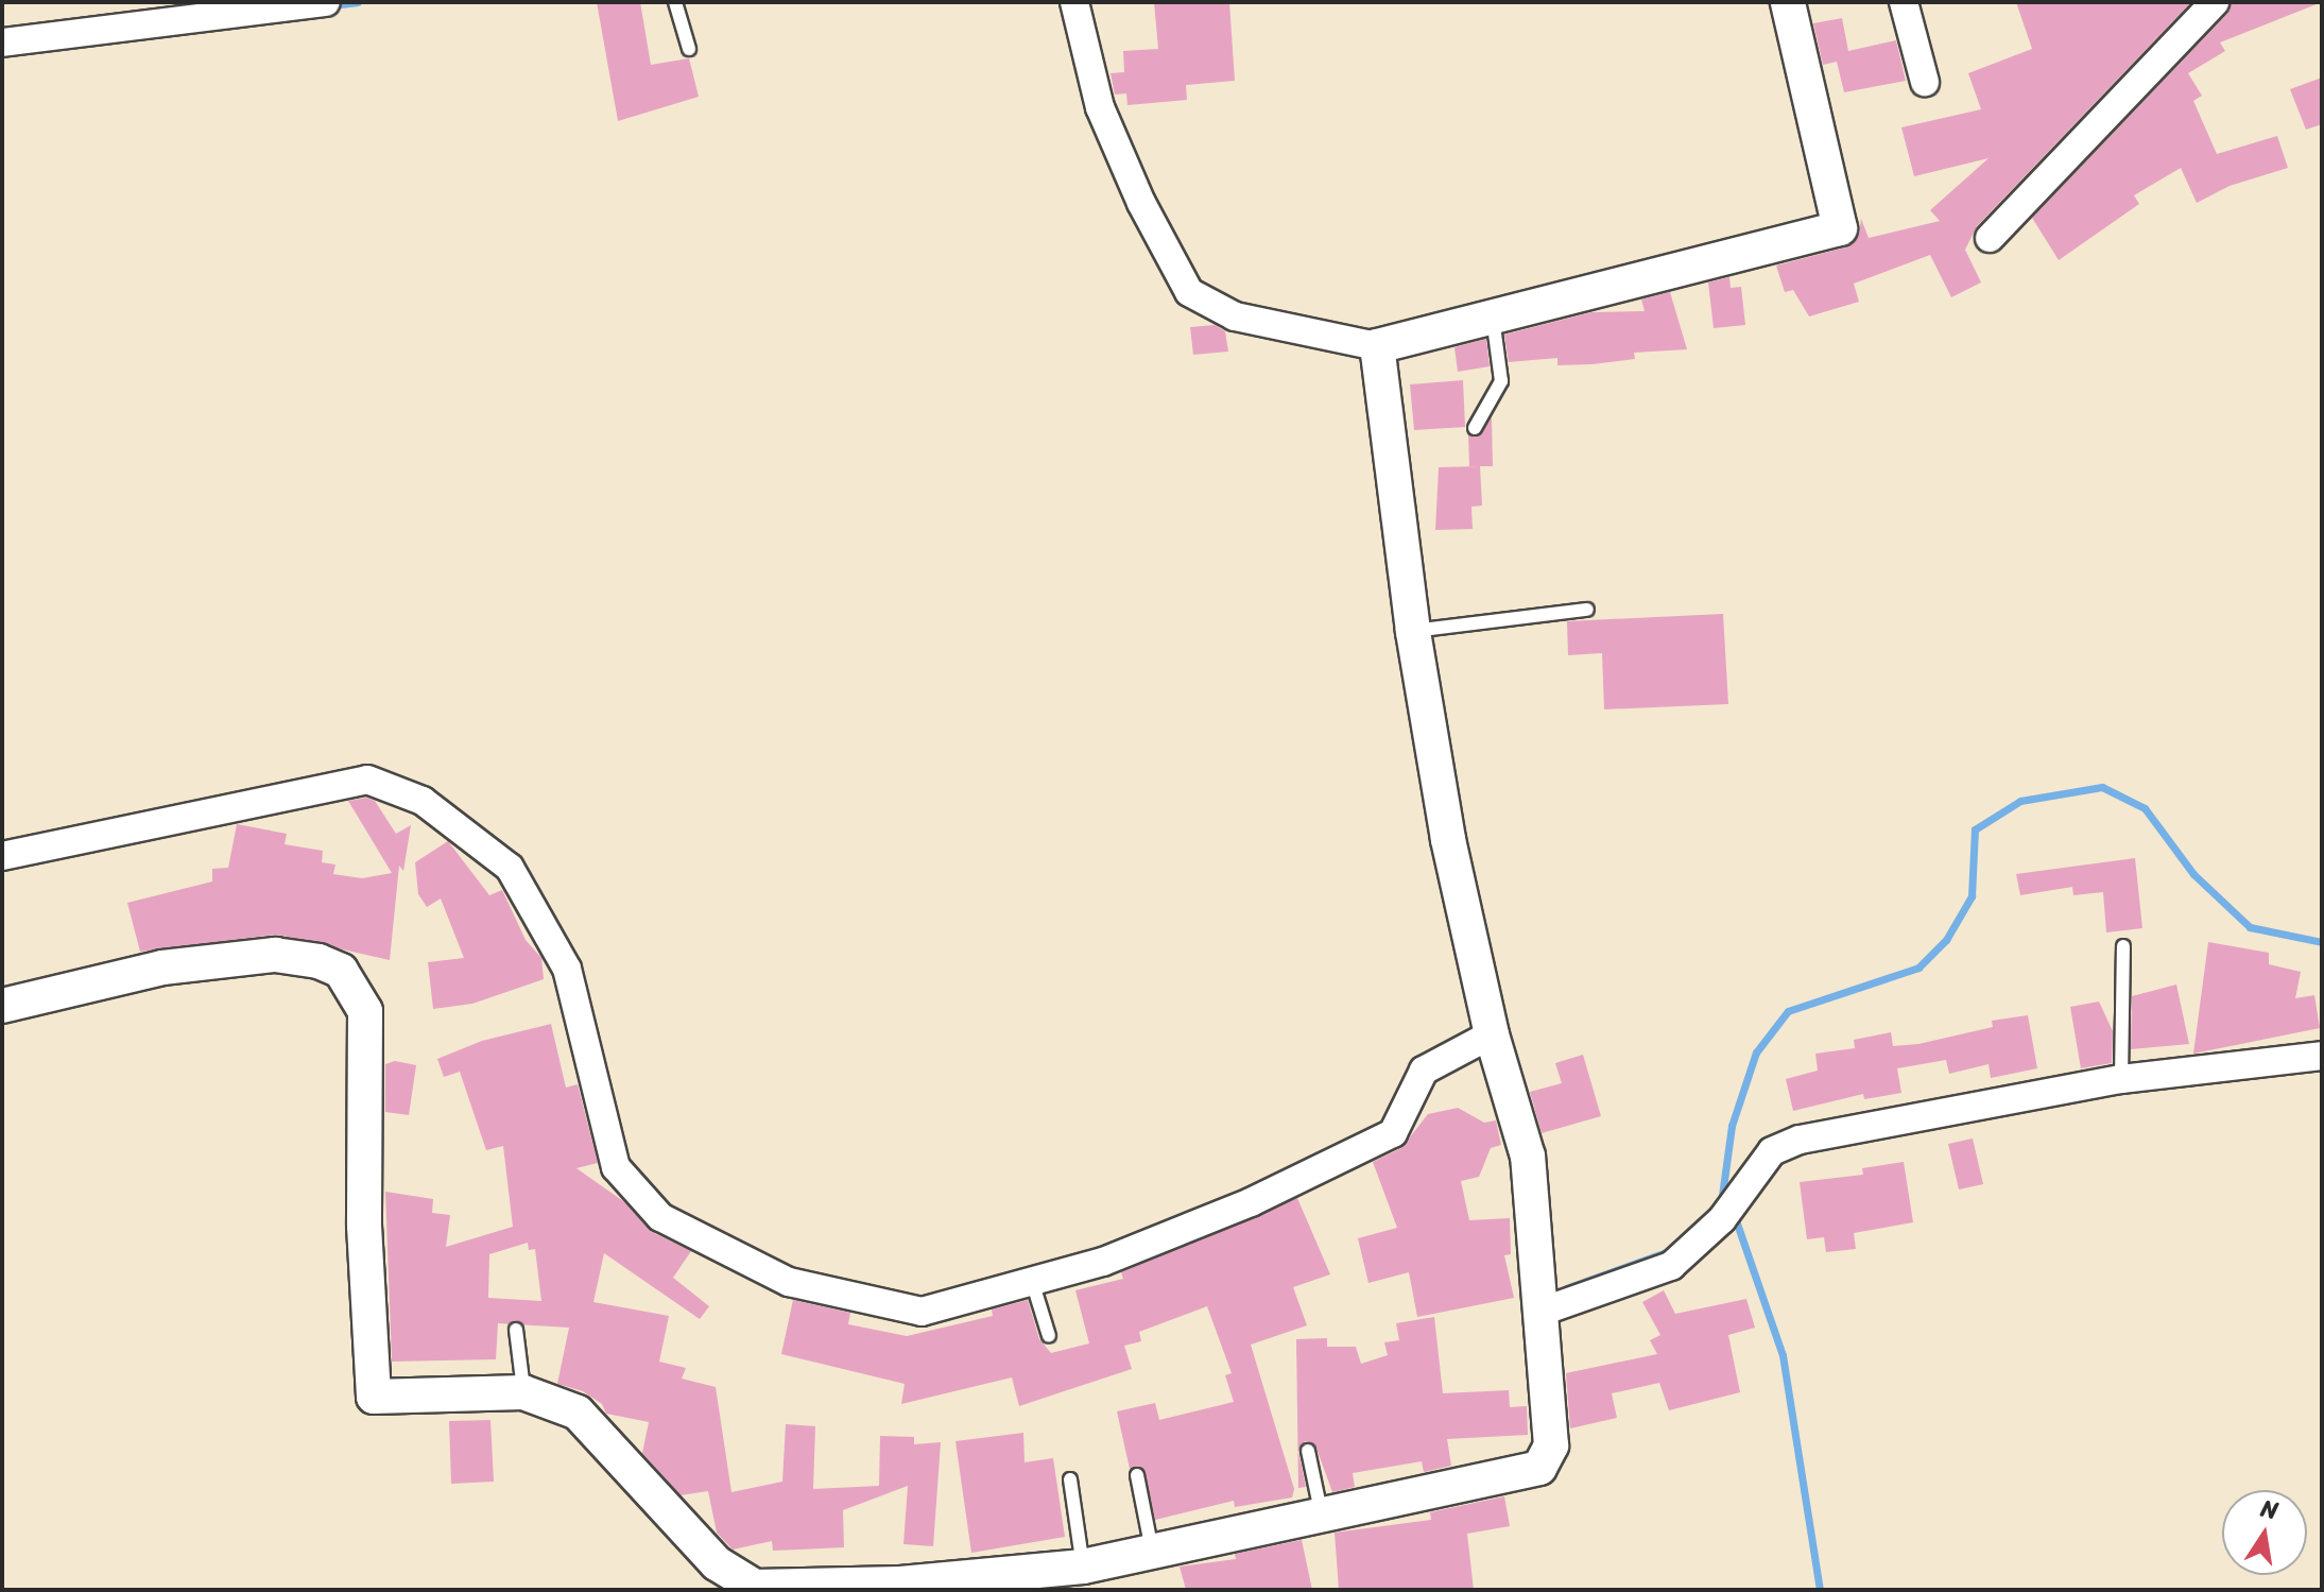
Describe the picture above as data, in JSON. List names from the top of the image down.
{
  "north": "top"
}
